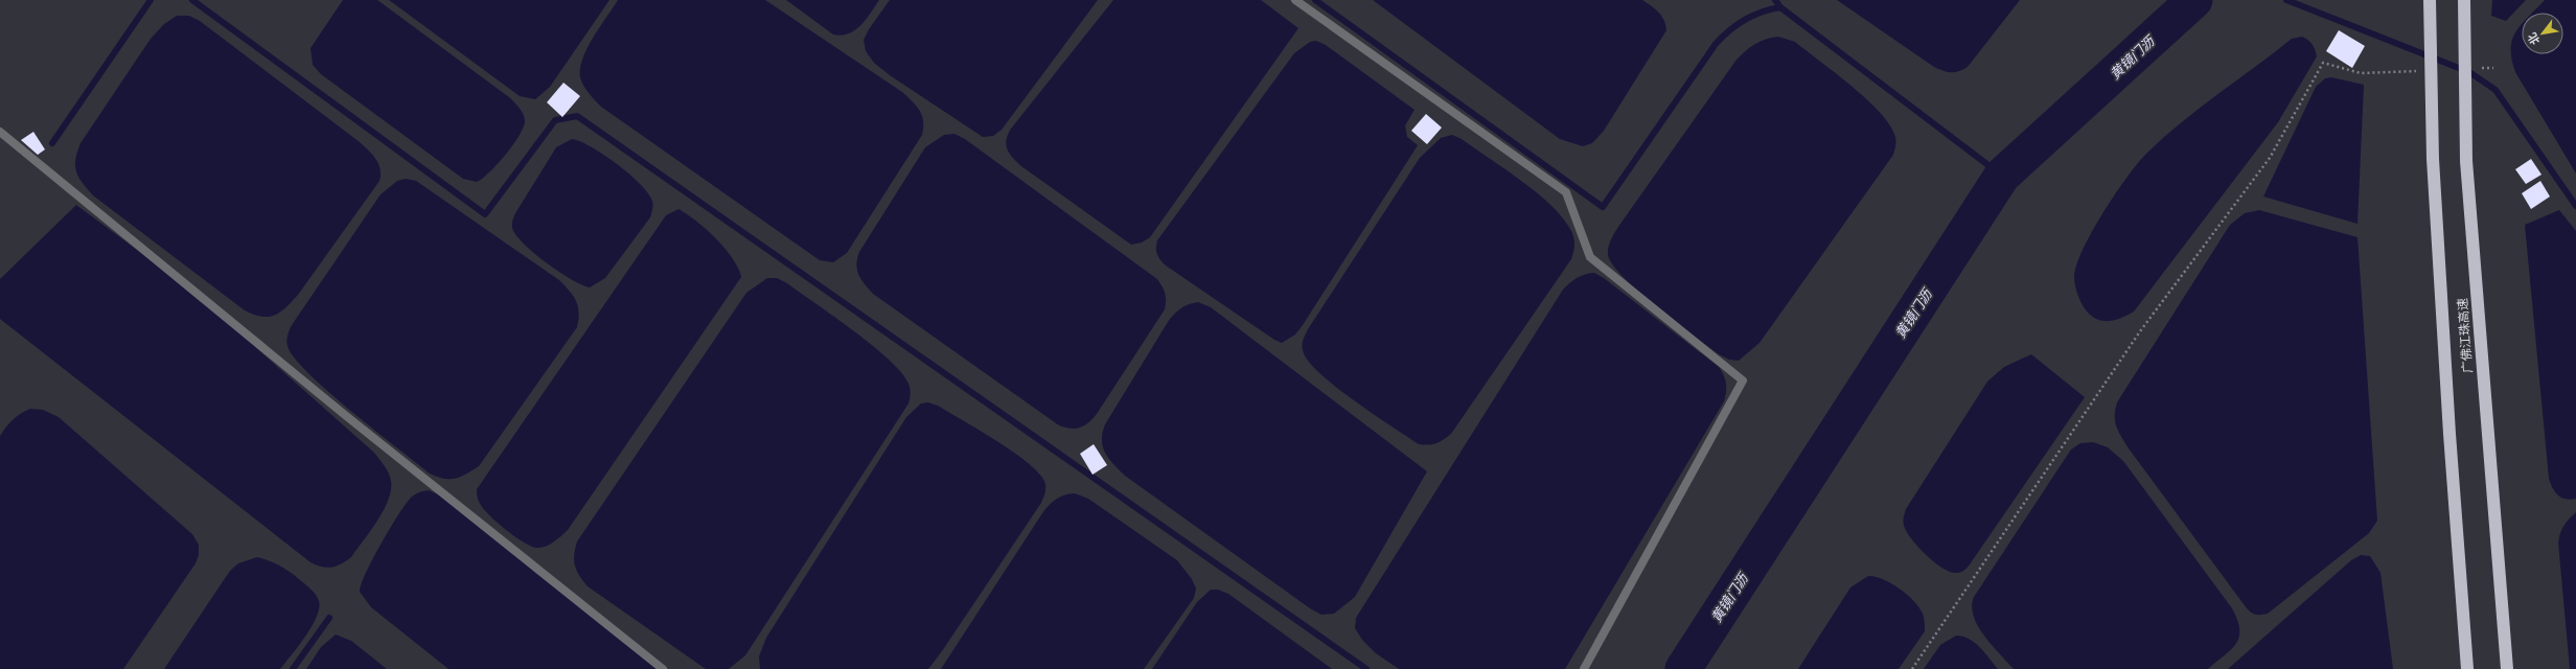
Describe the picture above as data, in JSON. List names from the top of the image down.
{
  "streets": {
    "highway": ["广佛江珠高速"]
  },
  "water": ["黄镜门沥"],
  "north": "bottom left"
}
